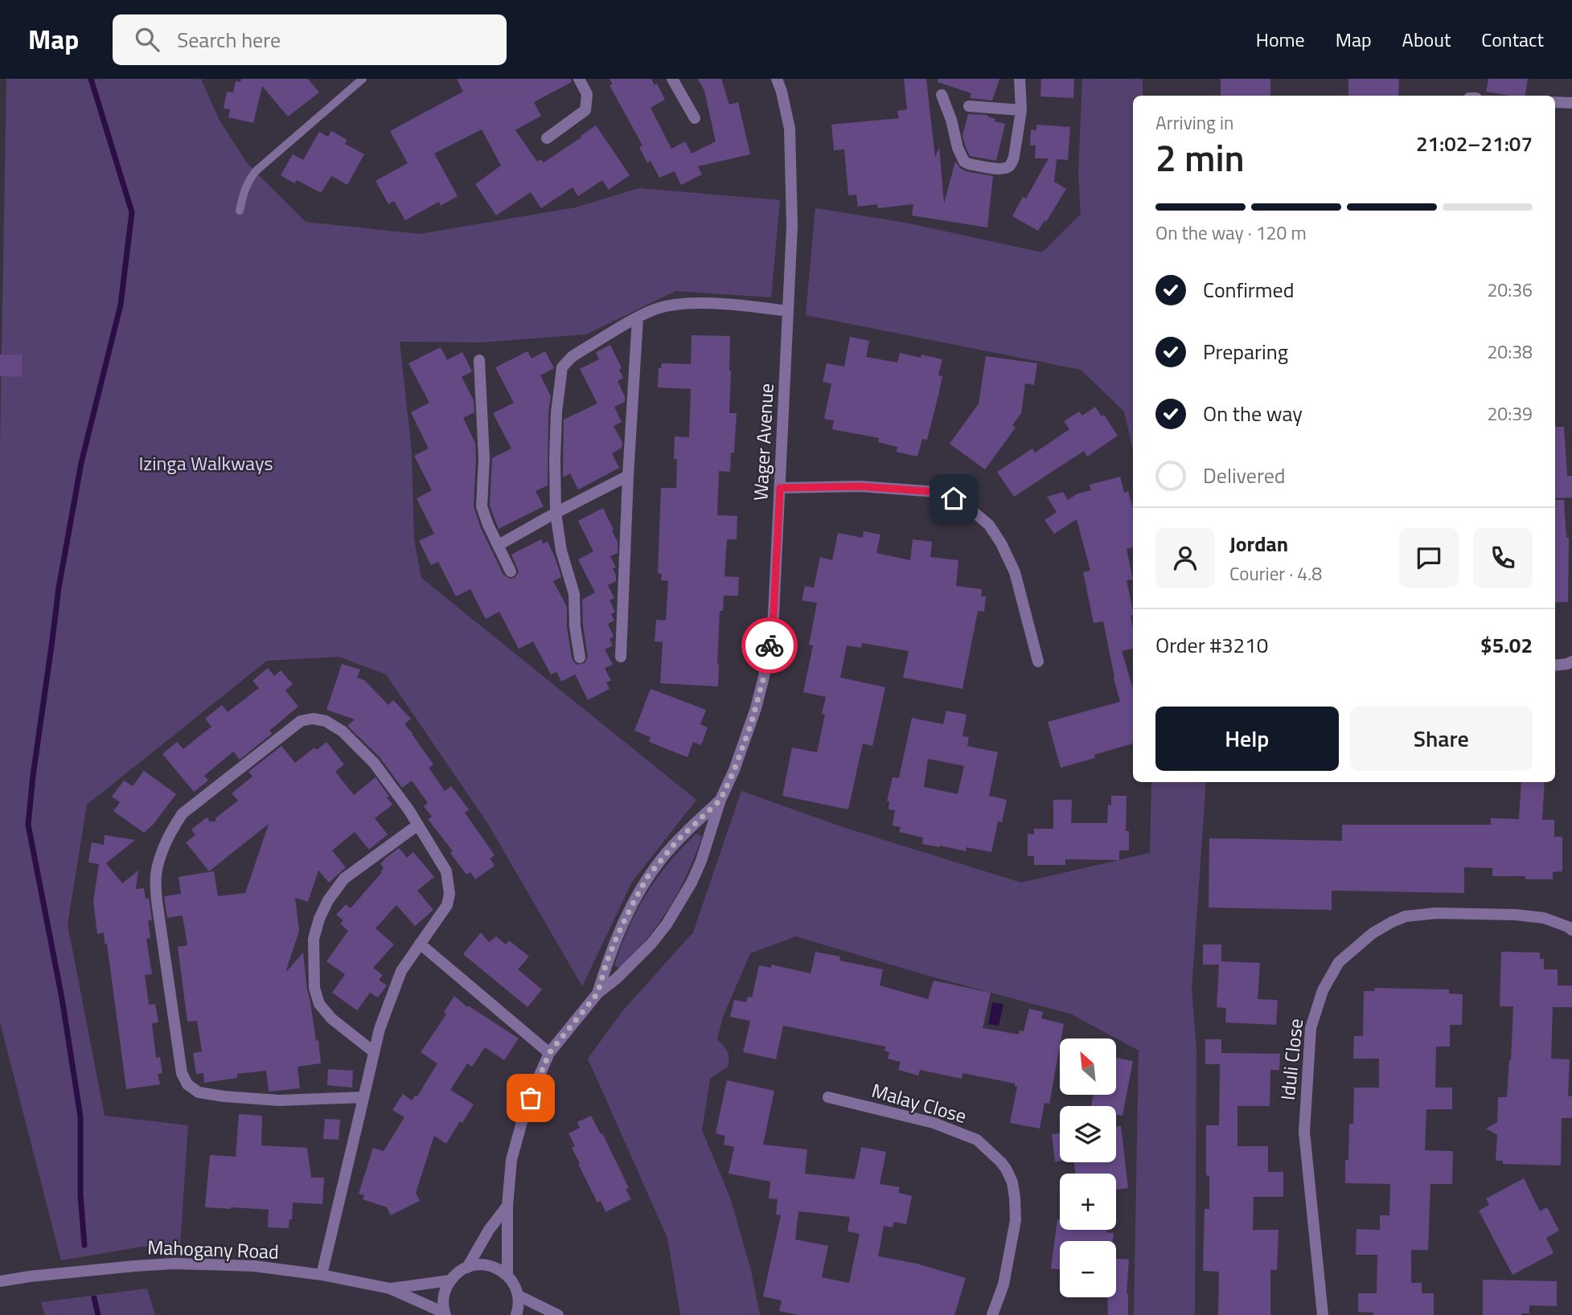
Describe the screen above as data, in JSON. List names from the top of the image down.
{
  "streets": {
    "street": [
      "Wager Avenue",
      "Iduli Close",
      "Malay Close",
      "Mahogany Road"
    ]
  },
  "parks": ["Izinga Walkways"],
  "north": "top left",
  "page": {
    "header": "Map",
    "search": "Search here",
    "nav": [
      "Home",
      "Map",
      "About",
      "Contact"
    ],
    "heading": ["2 min", "Arriving in", "21:02–21:07"],
    "panel": [
      "Jordan",
      "Courier · 4.8",
      "Order #3210",
      "$5.02"
    ],
    "bar": "On the way · 120 m",
    "list": [
      ["Confirmed", "20:36"],
      ["Preparing", "20:38"],
      ["On the way", "20:39"],
      "Delivered"
    ],
    "buttons": ["Help", "Share"],
    "map_buttons": ["+", "−"]
  }
}
